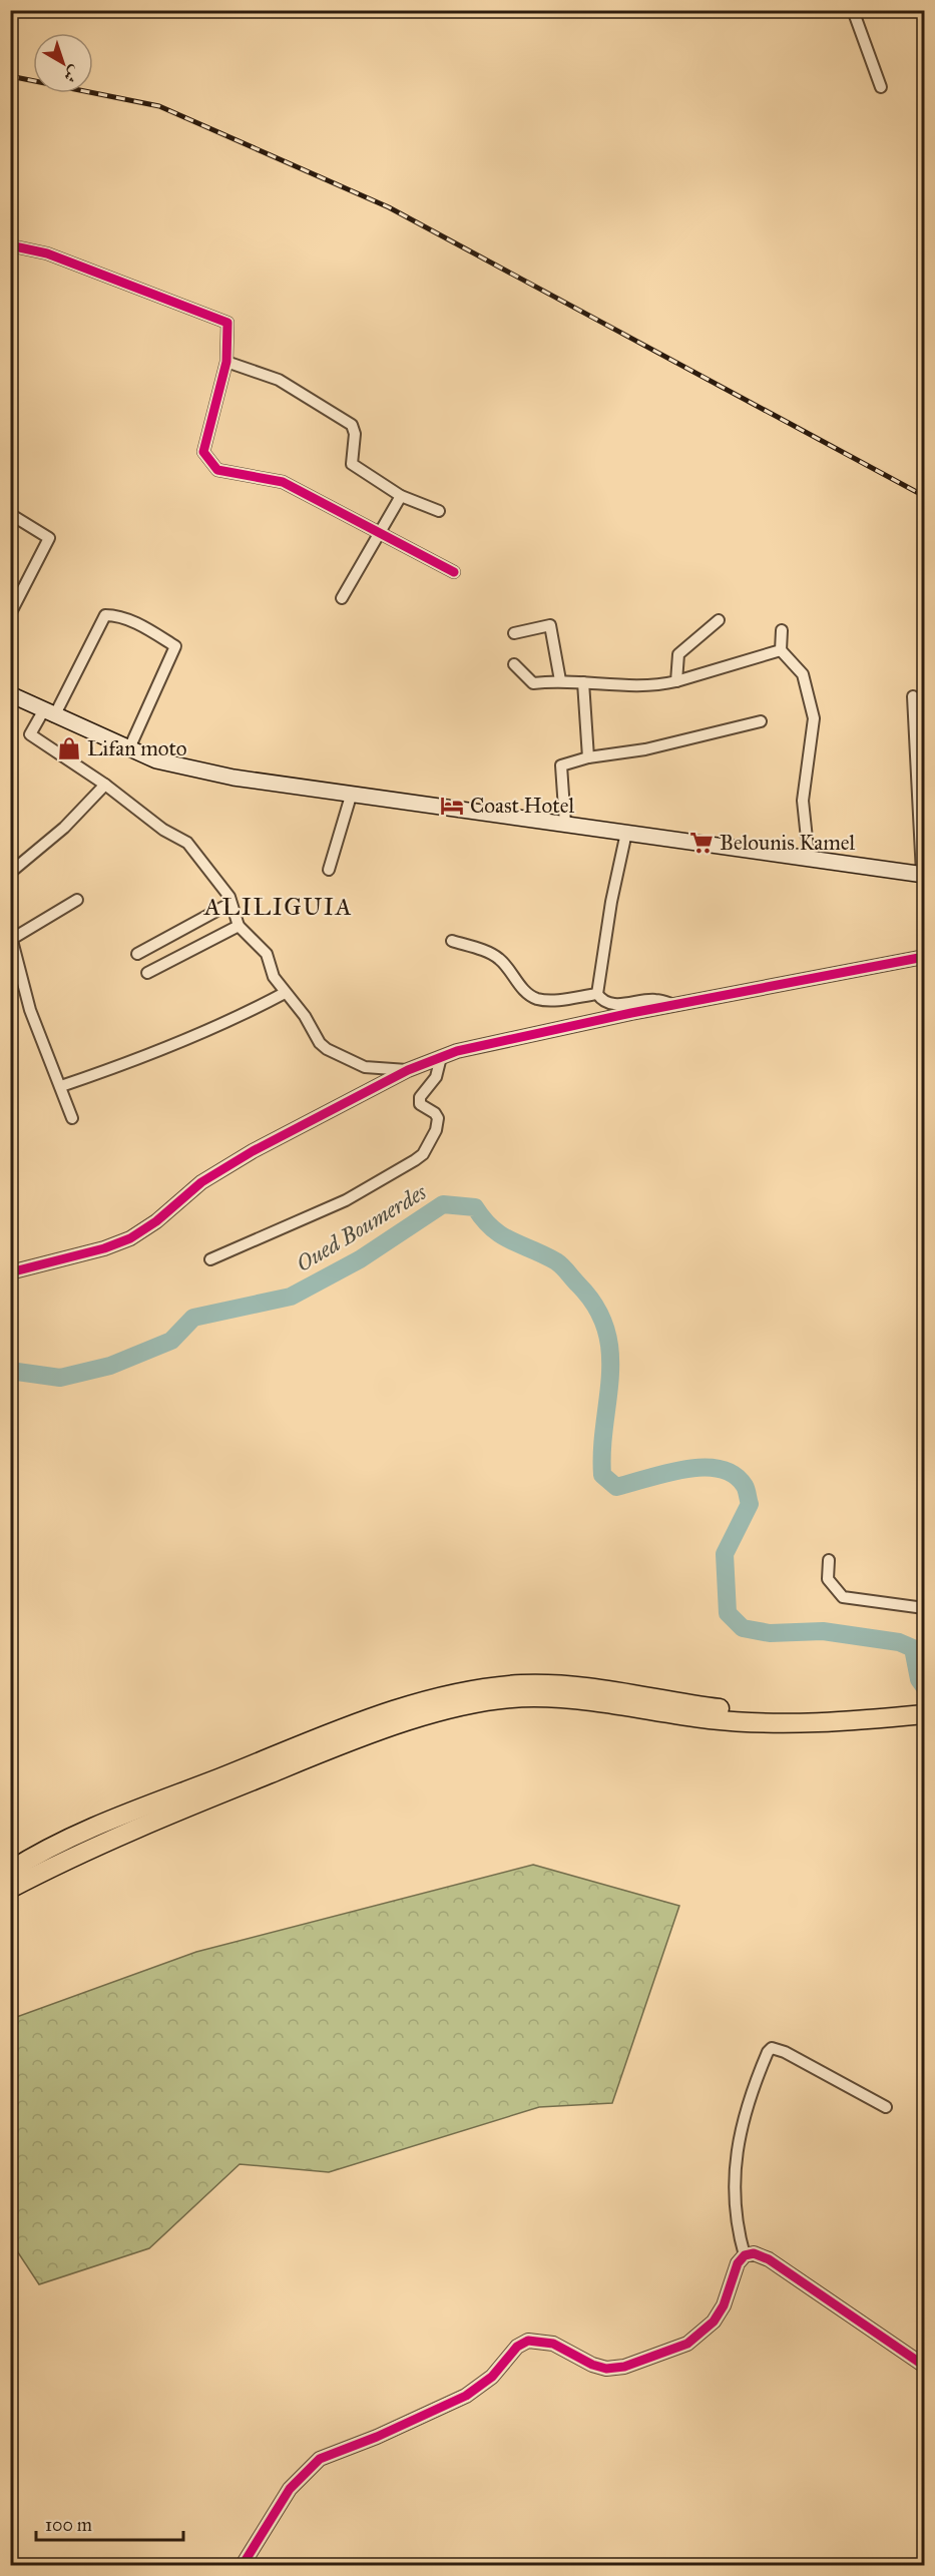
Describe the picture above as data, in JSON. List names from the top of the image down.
{
  "districts": ["ALILIGUIA"],
  "water": ["Oued Boumerdes"],
  "places": {
    "shop": ["Lifan moto"],
    "hotel": ["Coast Hotel"],
    "supermarket": ["Belounis Kamel"]
  },
  "scale_bar": "100 m",
  "north": "bottom right"
}
